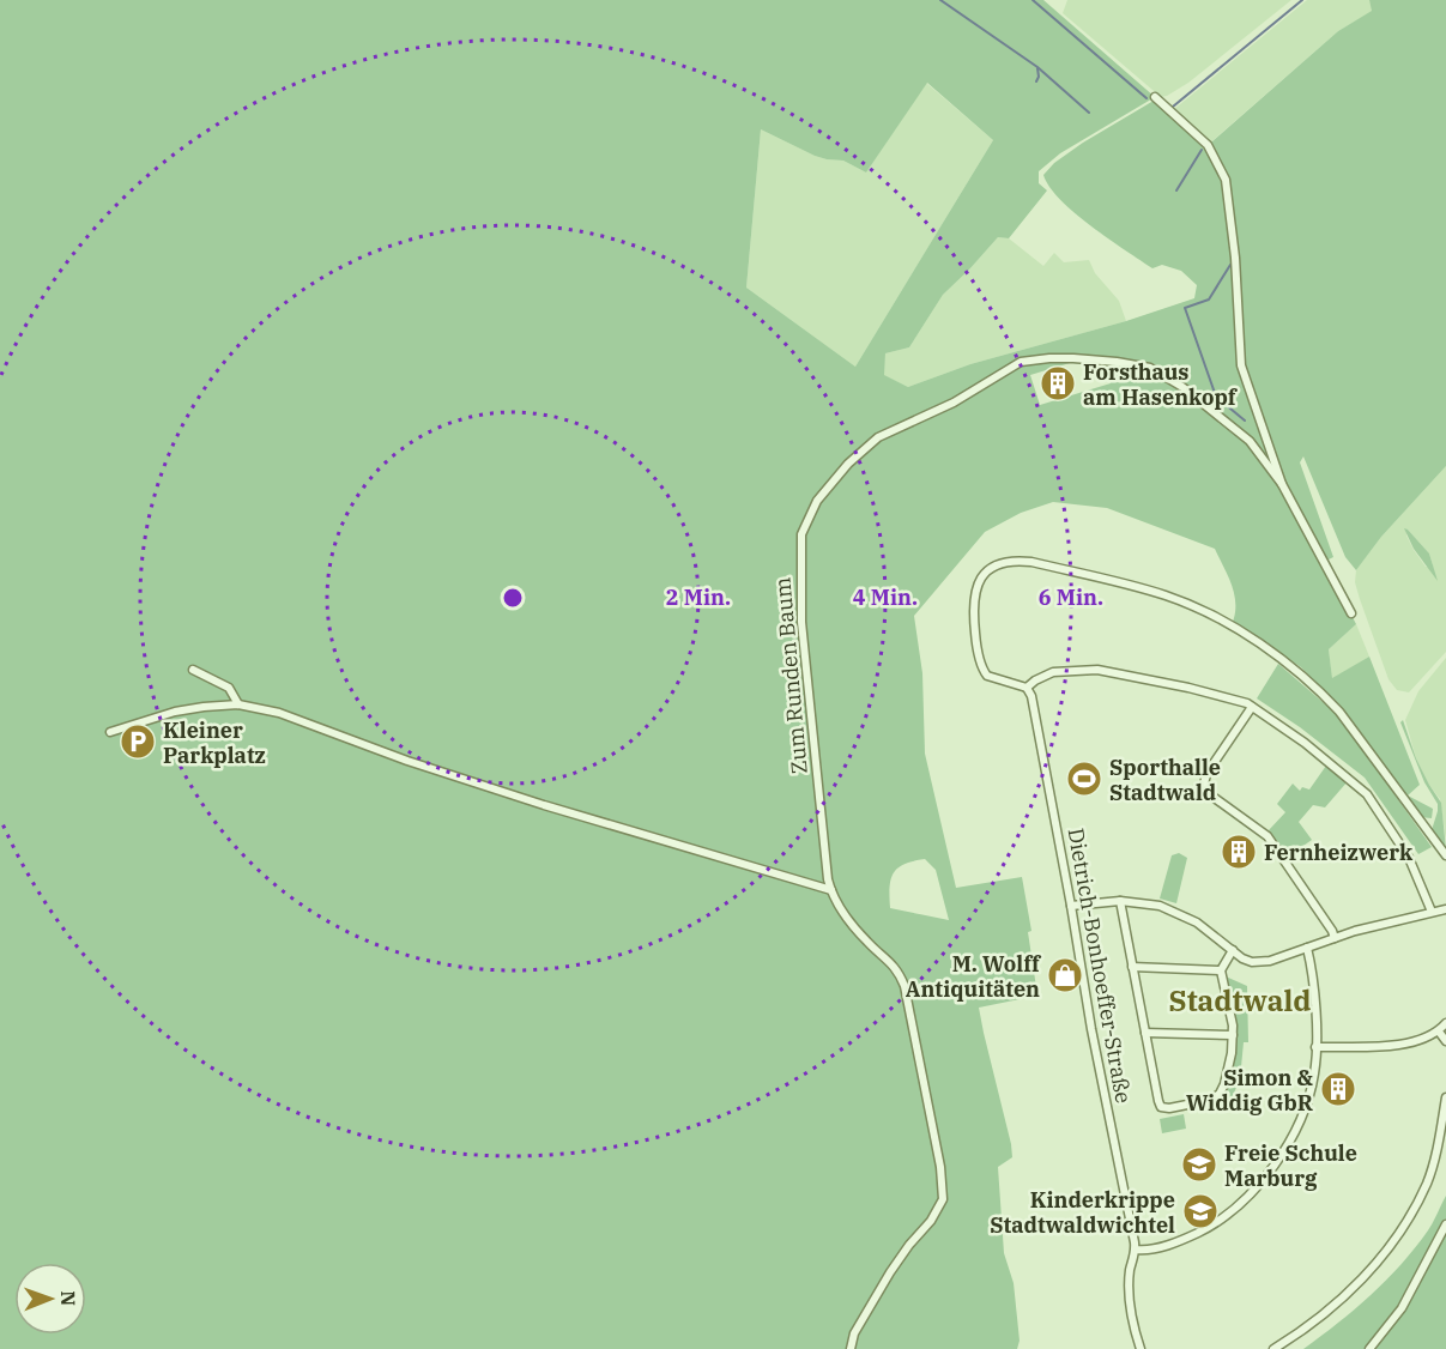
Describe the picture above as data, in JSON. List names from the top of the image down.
{
  "streets": {
    "street": ["Zum Runden Baum", "Dietrich-Bonhoeffer-Straße"]
  },
  "districts": ["Stadtwald"],
  "places": {
    "building": ["Forsthaus am Hasenkopf", "Fernheizwerk", "Simon & Widdig GbR"],
    "parking": ["Kleiner Parkplatz"],
    "sports": ["Sporthalle Stadtwald"],
    "shop": ["M. Wolff Antiquitäten"],
    "school or university": ["Freie Schule Marburg", "Kinderkrippe Stadtwaldwichtel"]
  },
  "north": "right",
  "rings": ["2 Min.", "4 Min.", "6 Min."]
}
